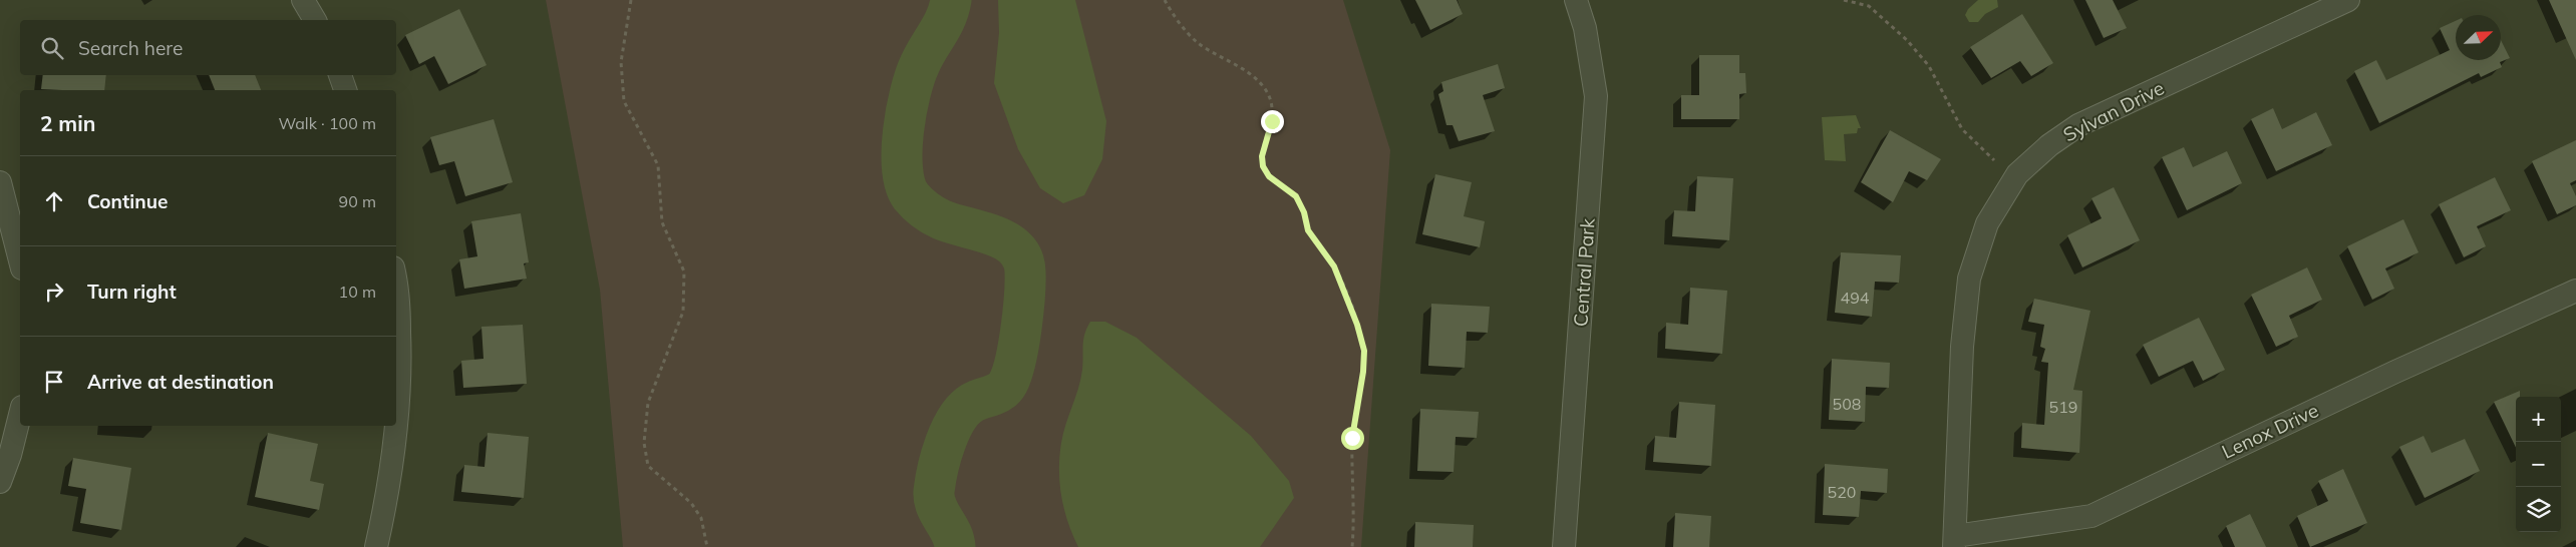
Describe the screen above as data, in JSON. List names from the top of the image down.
{
  "streets": {
    "street": ["Sylvan Drive", "Central Park", "Lenox Drive"]
  },
  "crossings": [
    ["Sylvan Drive", "Lenox Drive"]
  ],
  "house_numbers": [
    "494",
    "508",
    "519",
    "520"
  ],
  "north": "top right",
  "page": {
    "search": "Search here",
    "heading": ["2 min", "Walk · 100 m"],
    "list": [
      ["Continue", "90 m"],
      ["Turn right", "10 m"],
      "Arrive at destination"
    ],
    "map_buttons": ["+", "−"]
  }
}
